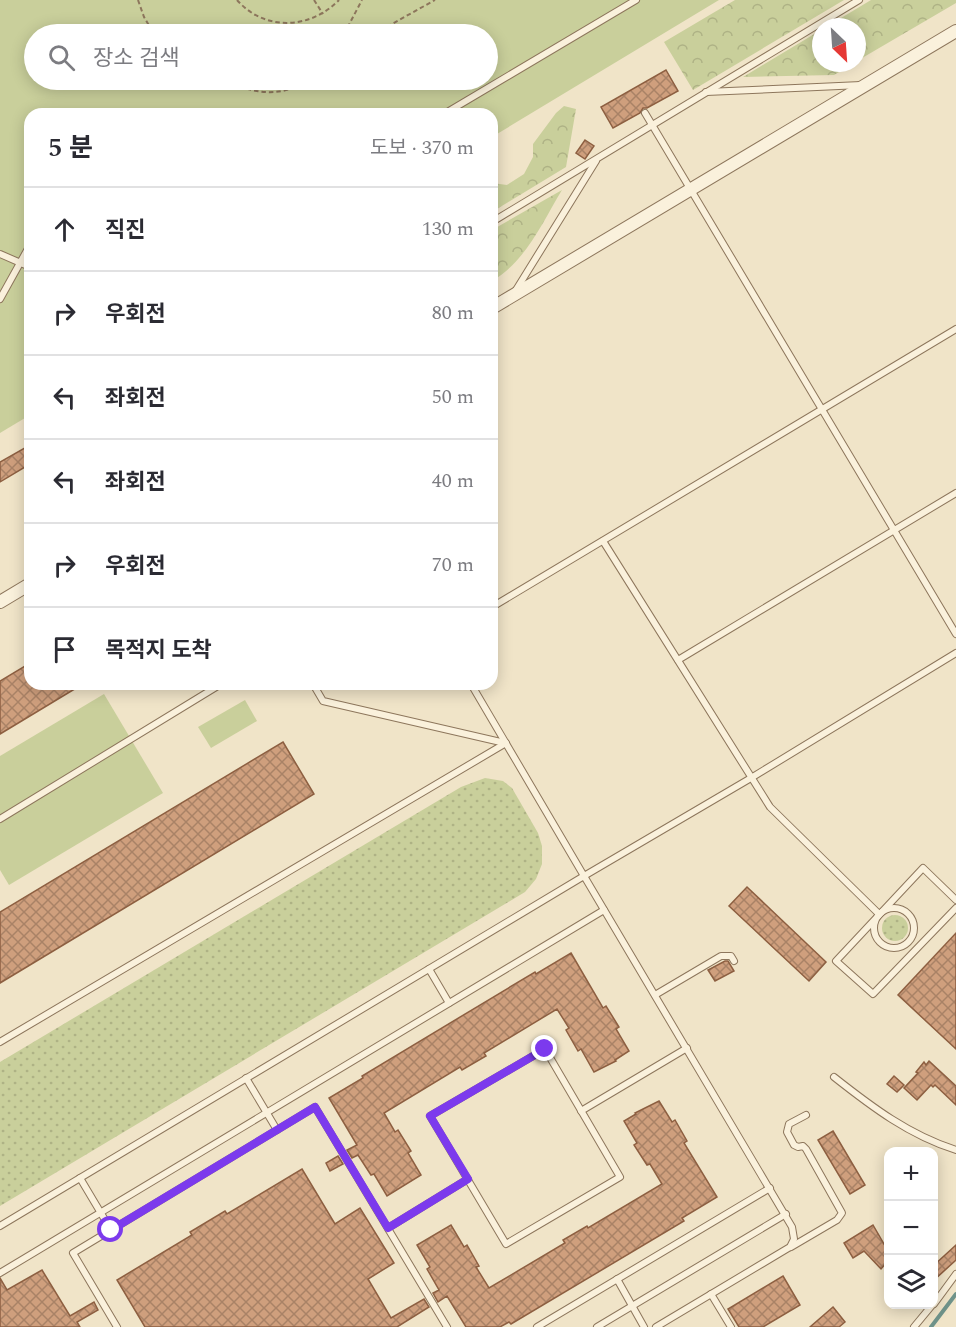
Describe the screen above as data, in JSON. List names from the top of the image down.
{
  "north": "bottom right",
  "page": {
    "search": "장소 검색",
    "heading": ["5 분", "도보 · 370 m"],
    "list": [
      ["직진", "130 m"],
      ["우회전", "80 m"],
      ["좌회전", "50 m"],
      ["좌회전", "40 m"],
      ["우회전", "70 m"],
      "목적지 도착"
    ],
    "map_buttons": ["+", "−"]
  }
}
